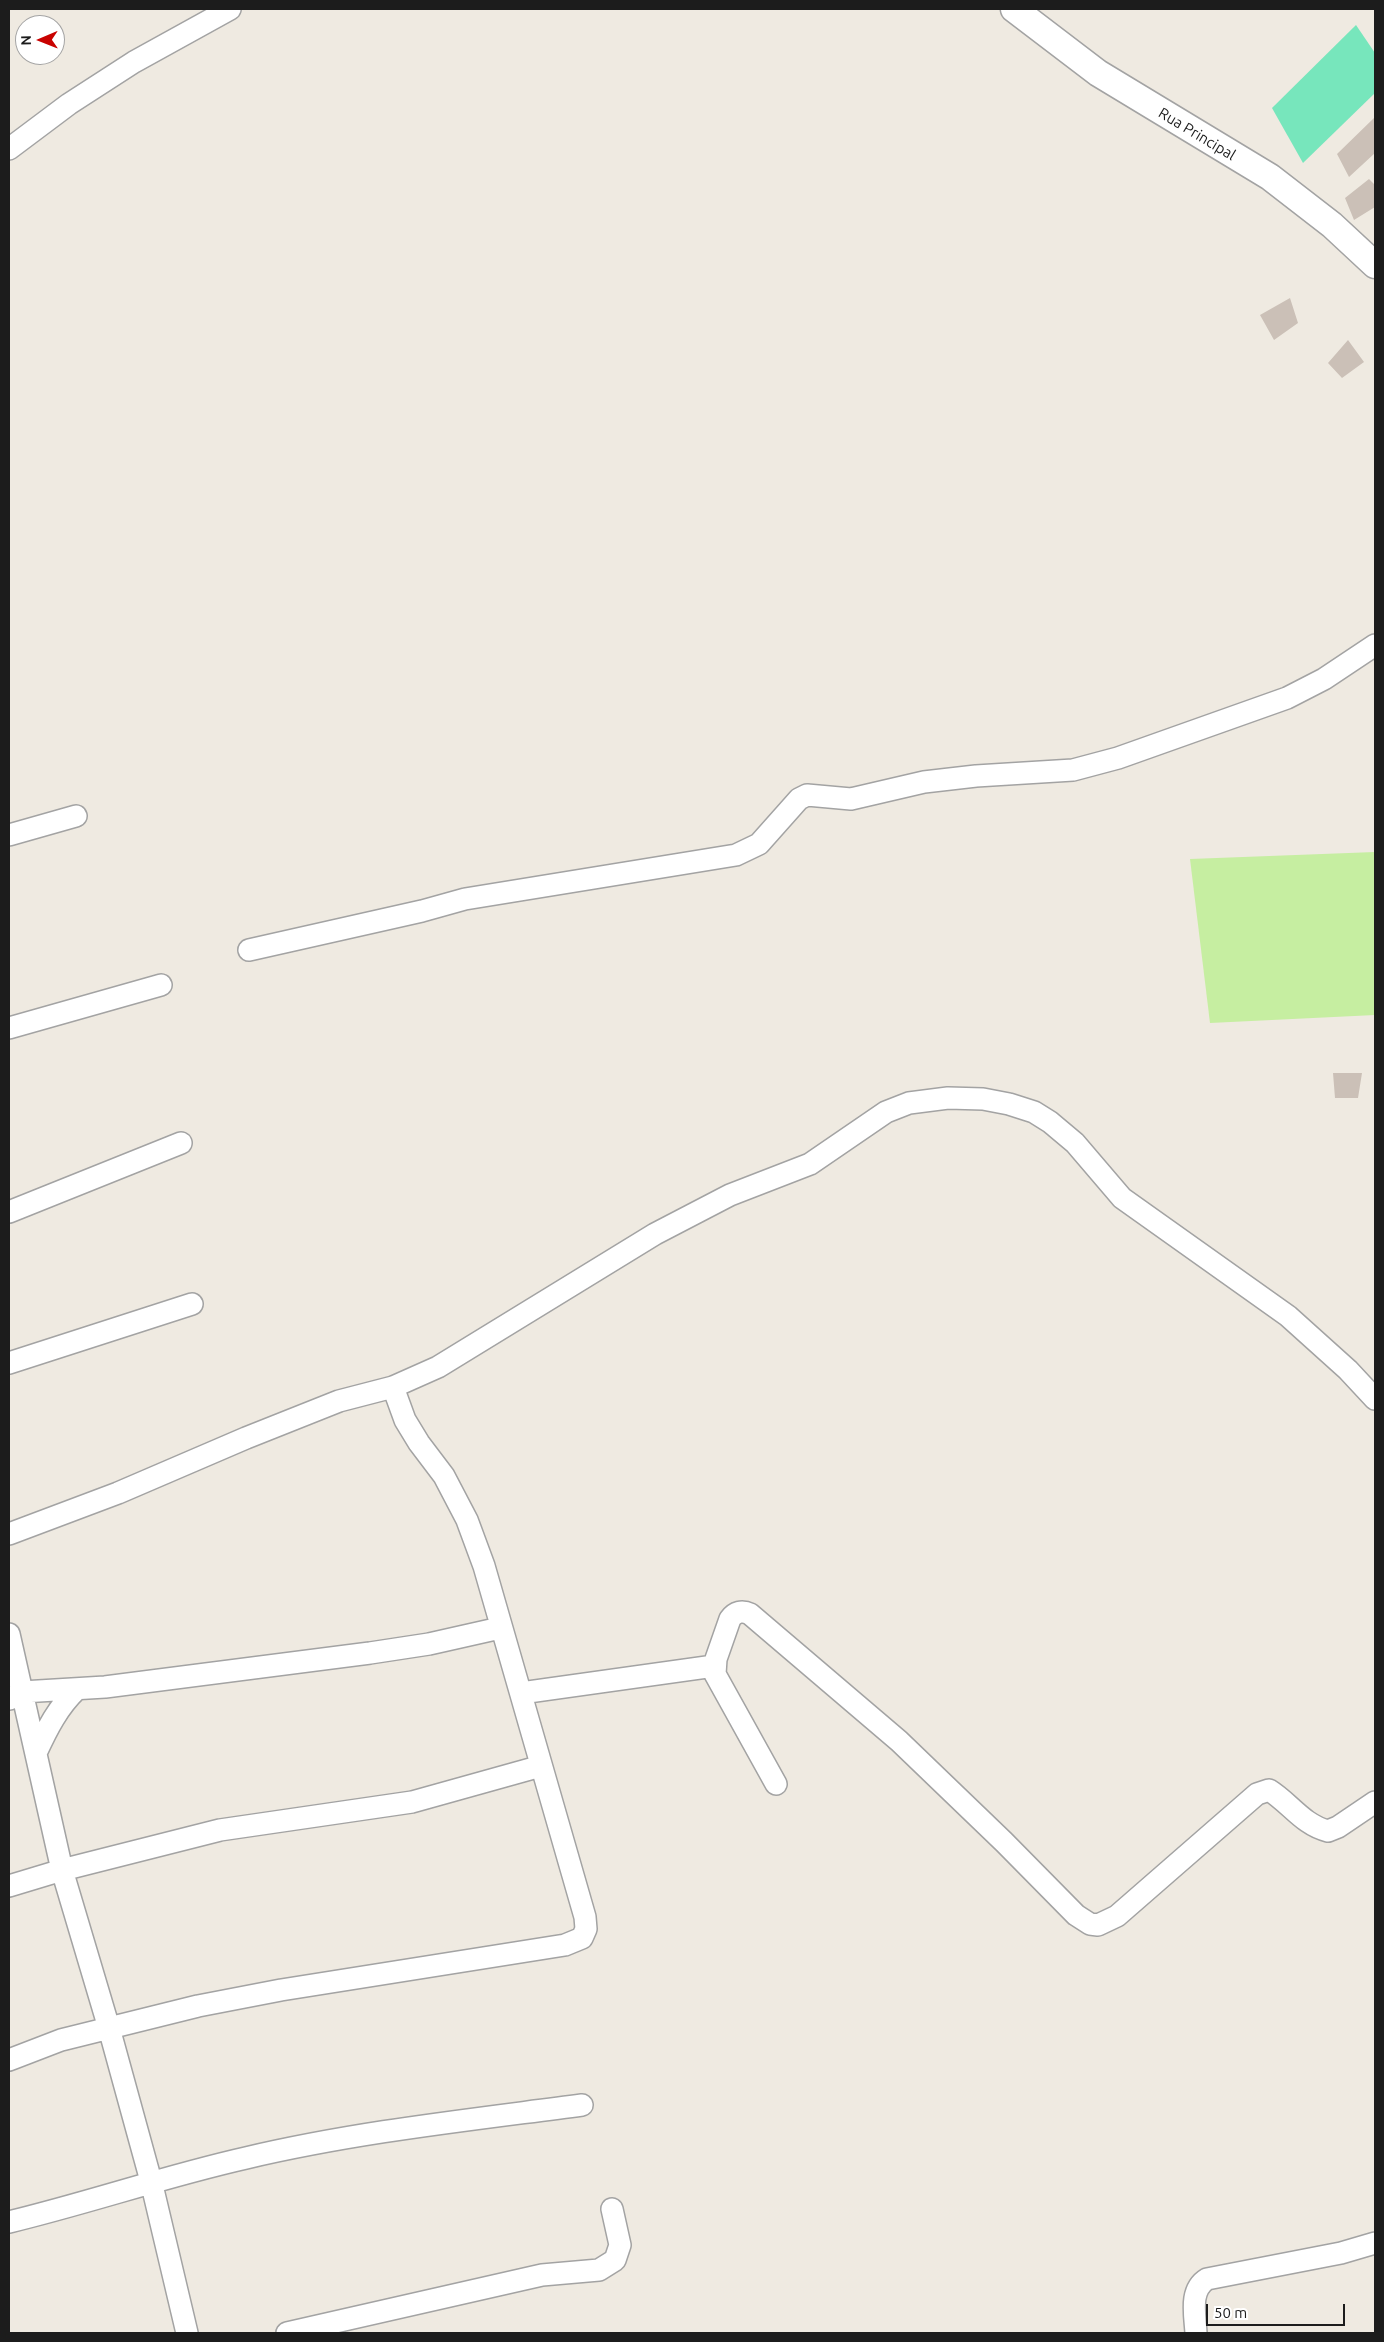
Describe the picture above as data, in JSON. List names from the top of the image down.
{
  "streets": {
    "street": ["Rua Principal"]
  },
  "scale_bar": "50 m",
  "north": "left"
}
